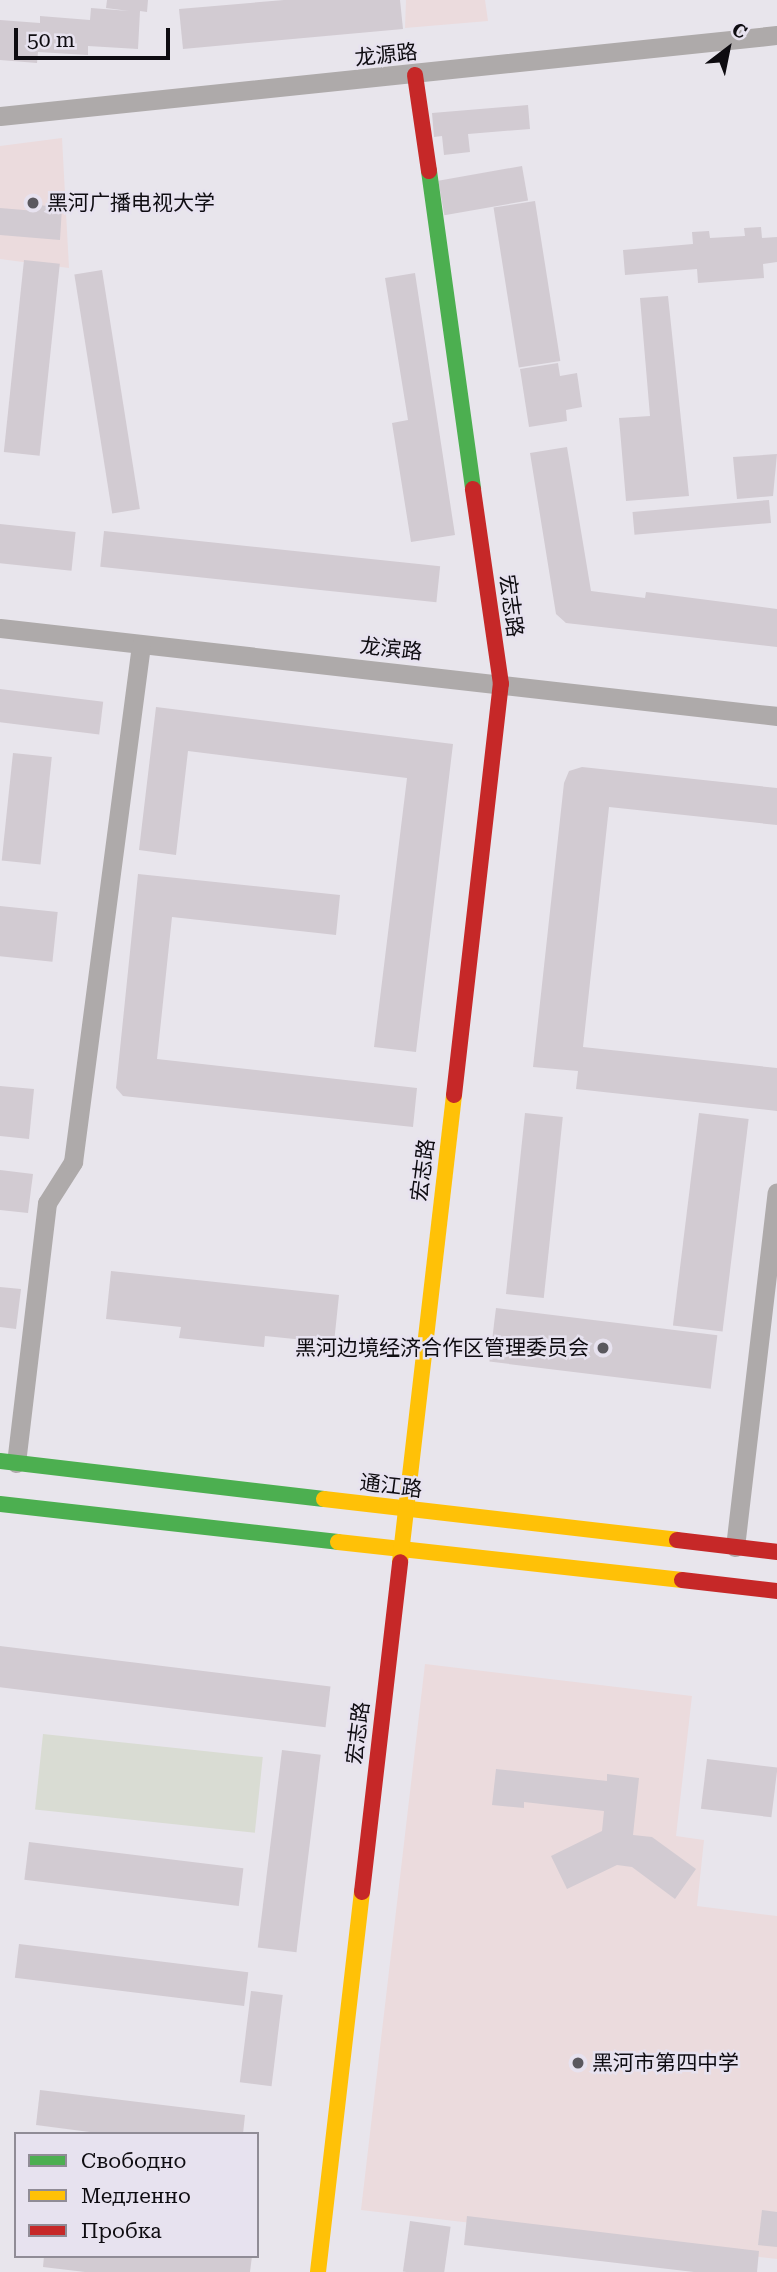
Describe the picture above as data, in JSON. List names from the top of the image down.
{
  "streets": {
    "street": [
      "龙源路",
      "宏志路",
      "龙滨路",
      "通江路"
    ]
  },
  "crossings": [
    ["龙源路", "宏志路"],
    ["宏志路", "龙滨路"],
    ["宏志路", "通江路"]
  ],
  "places": ["黑河广播电视大学", "黑河边境经济合作区管理委员会", "黑河市第四中学"],
  "legend": ["Свободно", "Медленно", "Пробка"],
  "scale_bar": "50 m",
  "north": "top right"
}
